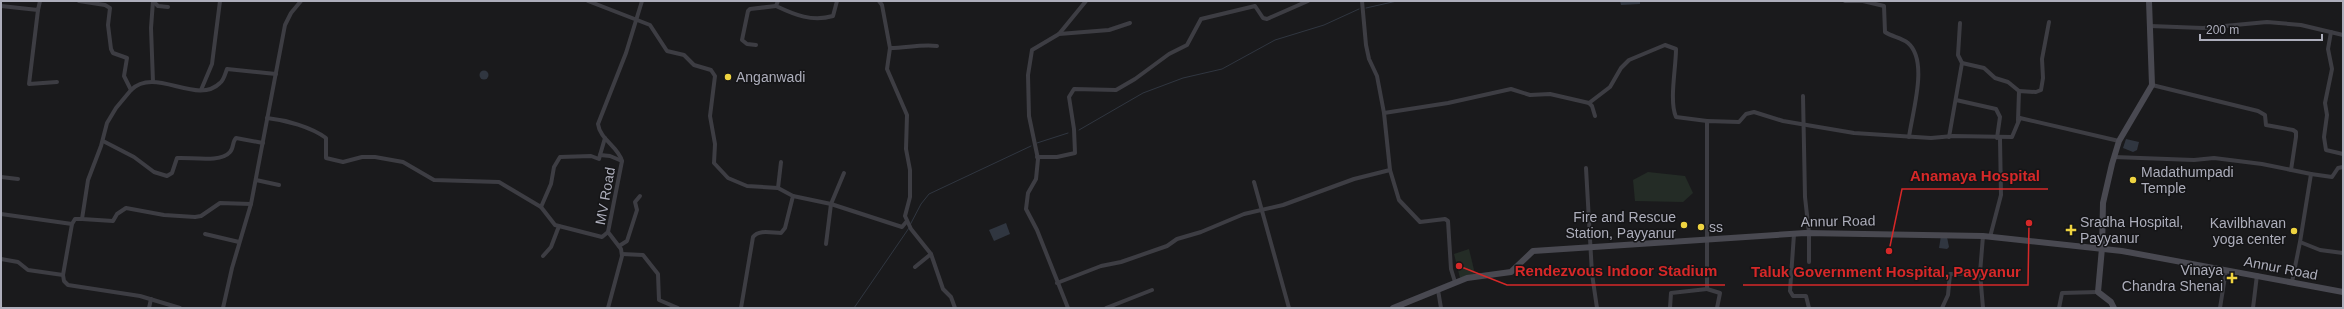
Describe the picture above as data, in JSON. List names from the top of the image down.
{
  "streets": {
    "main road": ["Annur Road"],
    "street": ["MV Road"]
  },
  "places": {
    "other": [
      "Anganwadi",
      "Madathumpadi Temple",
      "Taluk Government Hospital, Payyanur",
      "Fire and Rescue Station, Payyanur",
      "ss",
      "Kavilbhavan yoga center",
      "Anamaya Hospital",
      "Rendezvous Indoor Stadium"
    ],
    "health": ["Sradha Hospital, Payyanur", "Vinaya Chandra Shenai"]
  },
  "scale_bar": "200 m"
}
